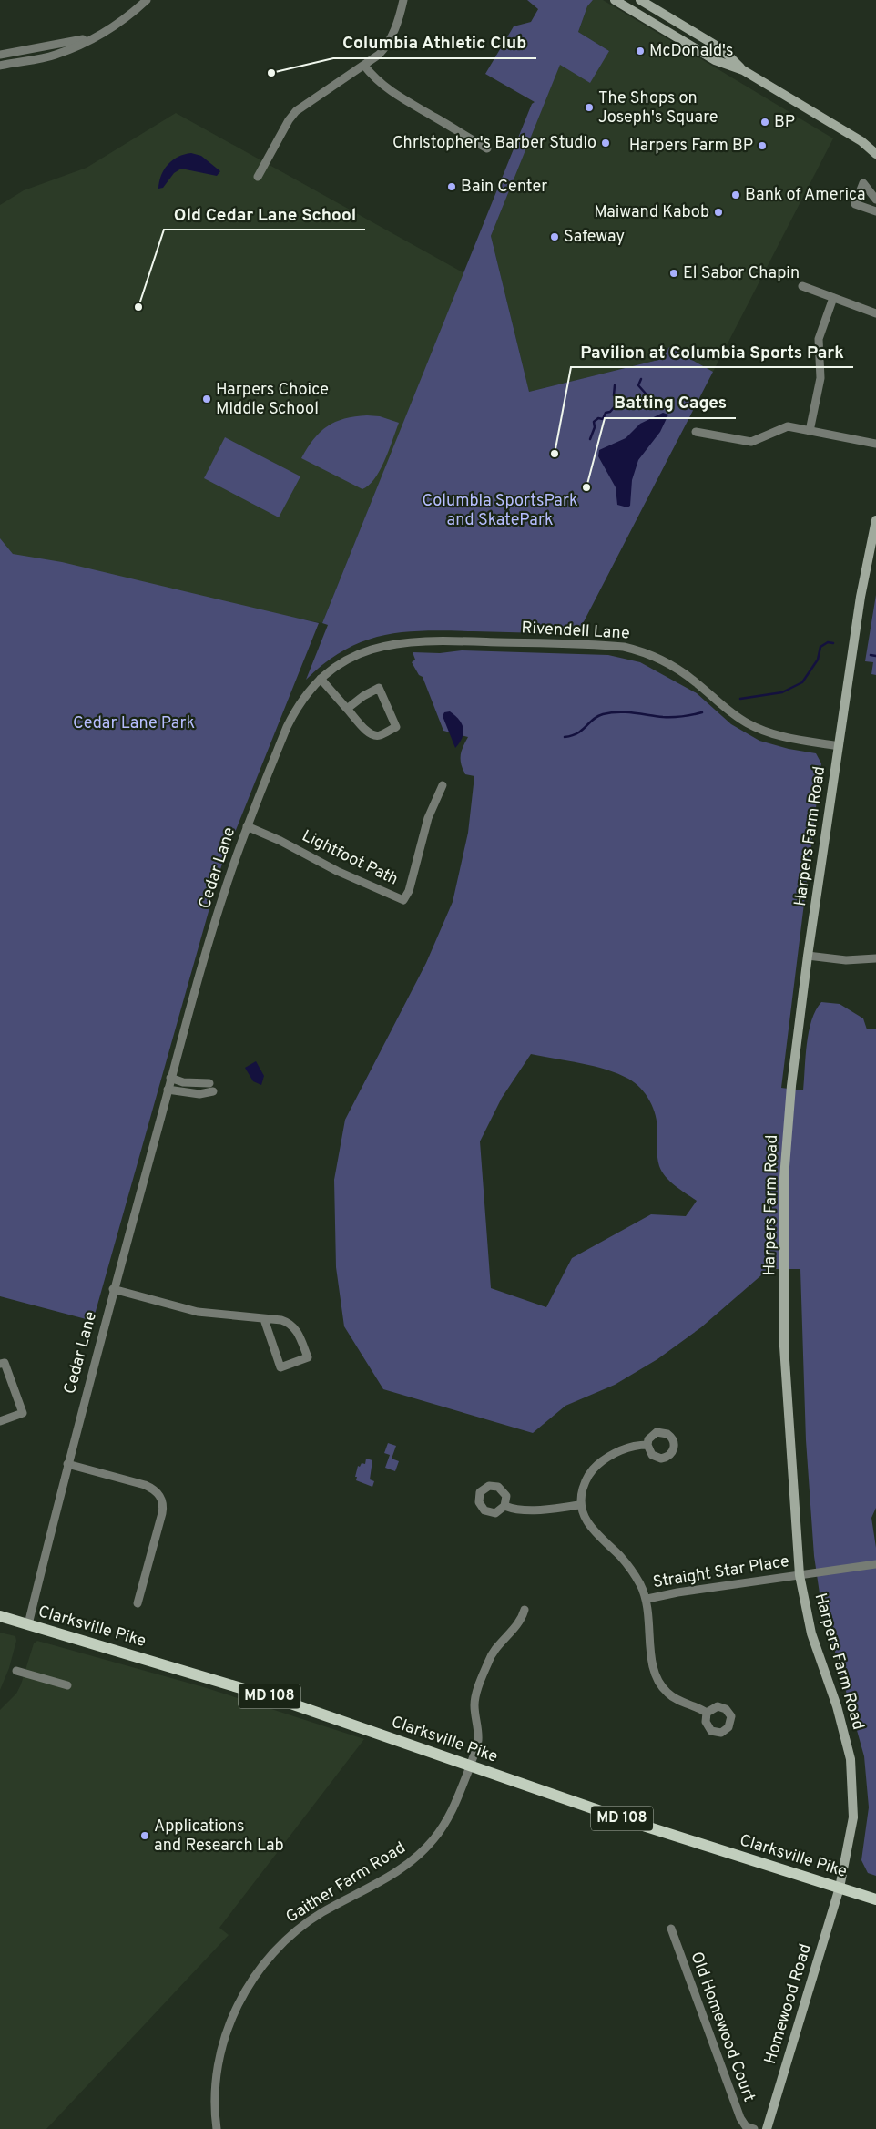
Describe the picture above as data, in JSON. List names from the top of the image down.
{
  "streets": {
    "main road": [
      "Harpers Farm Road",
      "Clarksville Pike",
      "MD 108",
      "Homewood Road"
    ],
    "street": [
      "Rivendell Lane",
      "Lightfoot Path",
      "Cedar Lane",
      "Straight Star Place",
      "Gaither Farm Road",
      "Old Homewood Court"
    ]
  },
  "crossings": [
    ["Rivendell Lane", "Harpers Farm Road"],
    ["Rivendell Lane", "Cedar Lane"],
    ["Harpers Farm Road", "Straight Star Place"],
    ["Harpers Farm Road", "Clarksville Pike"],
    ["Harpers Farm Road", "Homewood Road"],
    ["Lightfoot Path", "Cedar Lane"],
    ["Cedar Lane", "Clarksville Pike"],
    ["Clarksville Pike", "Gaither Farm Road"],
    ["Clarksville Pike", "Homewood Road"]
  ],
  "parks": ["Columbia SportsPark and SkatePark", "Cedar Lane Park"],
  "places": [
    "McDonald's",
    "Columbia Athletic Club",
    "The Shops on Joseph's Square",
    "BP",
    "Christopher's Barber Studio",
    "Harpers Farm BP",
    "Bain Center",
    "Bank of America",
    "Maiwand Kabob",
    "Safeway",
    "El Sabor Chapin",
    "Old Cedar Lane School",
    "Harpers Choice Middle School",
    "Pavilion at Columbia Sports Park",
    "Batting Cages",
    "Applications and Research Lab"
  ]
}
